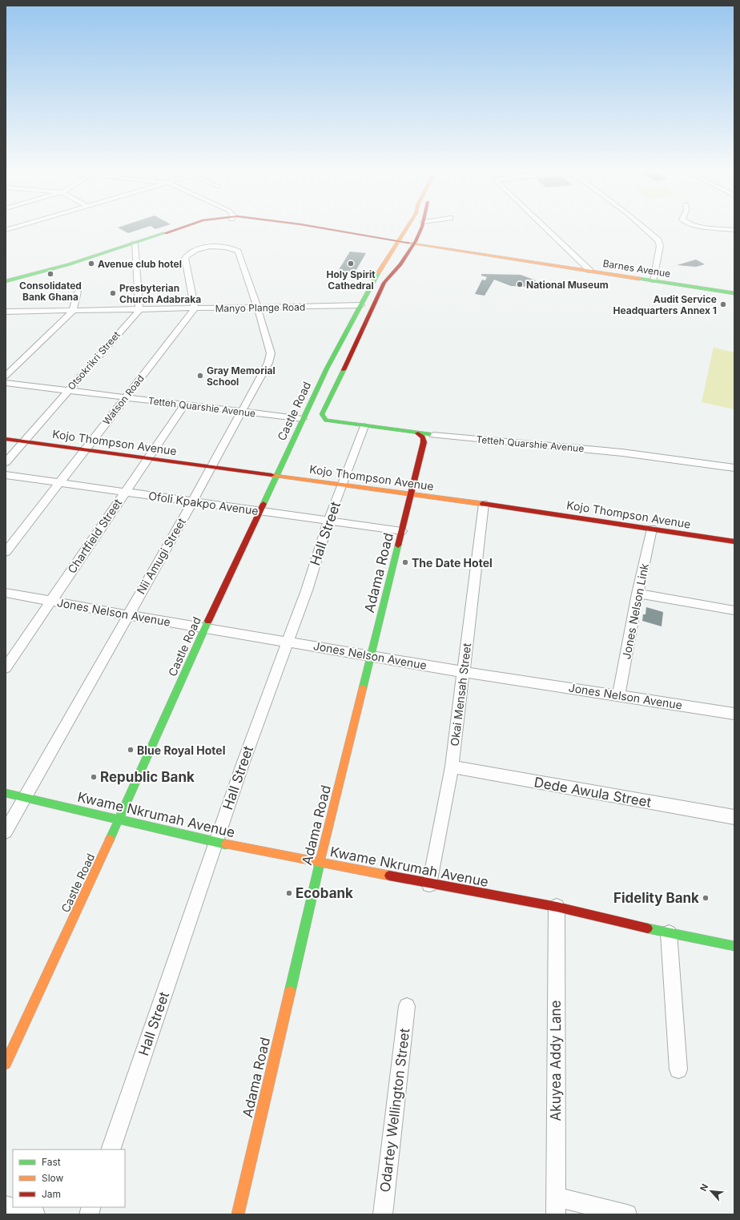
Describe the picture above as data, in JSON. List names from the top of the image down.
{
  "streets": {
    "main road": [
      "Barnes Avenue",
      "Tetteh Quarshie Avenue",
      "Castle Road",
      "Kojo Thompson Avenue",
      "Adama Road",
      "Kwame Nkrumah Avenue"
    ],
    "street": [
      "Manyo Plange Road",
      "Otsokrikri Street",
      "Watson Road",
      "Ofoli Kpakpo Avenue",
      "Hall Street",
      "Chartfield Street",
      "Nii Amugi Street",
      "Jones Nelson Link",
      "Jones Nelson Avenue",
      "Okai Mensah Street",
      "Dede Awula Street",
      "Akuyea Addy Lane",
      "Odartey Wellington Street"
    ]
  },
  "crossings": [
    ["Barnes Avenue", "Castle Road"],
    ["Manyo Plange Road", "Otsokrikri Street"],
    ["Manyo Plange Road", "Watson Road"],
    ["Manyo Plange Road", "Castle Road"],
    ["Manyo Plange Road", "Nii Amugi Street"],
    ["Otsokrikri Street", "Tetteh Quarshie Avenue"],
    ["Otsokrikri Street", "Kojo Thompson Avenue"],
    ["Watson Road", "Tetteh Quarshie Avenue"],
    ["Watson Road", "Kojo Thompson Avenue"],
    ["Watson Road", "Ofoli Kpakpo Avenue"],
    ["Watson Road", "Nii Amugi Street"],
    ["Tetteh Quarshie Avenue", "Castle Road"],
    ["Tetteh Quarshie Avenue", "Hall Street"],
    ["Tetteh Quarshie Avenue", "Chartfield Street"],
    ["Tetteh Quarshie Avenue", "Nii Amugi Street"],
    ["Castle Road", "Kojo Thompson Avenue"],
    ["Castle Road", "Ofoli Kpakpo Avenue"],
    ["Castle Road", "Jones Nelson Avenue"],
    ["Castle Road", "Kwame Nkrumah Avenue"],
    ["Kojo Thompson Avenue", "Hall Street"],
    ["Kojo Thompson Avenue", "Chartfield Street"],
    ["Kojo Thompson Avenue", "Nii Amugi Street"],
    ["Kojo Thompson Avenue", "Adama Road"],
    ["Kojo Thompson Avenue", "Jones Nelson Link"],
    ["Kojo Thompson Avenue", "Okai Mensah Street"],
    ["Ofoli Kpakpo Avenue", "Hall Street"],
    ["Ofoli Kpakpo Avenue", "Chartfield Street"],
    ["Ofoli Kpakpo Avenue", "Nii Amugi Street"],
    ["Ofoli Kpakpo Avenue", "Adama Road"],
    ["Hall Street", "Jones Nelson Avenue"],
    ["Hall Street", "Kwame Nkrumah Avenue"],
    ["Chartfield Street", "Jones Nelson Avenue"],
    ["Nii Amugi Street", "Jones Nelson Avenue"],
    ["Nii Amugi Street", "Kwame Nkrumah Avenue"],
    ["Adama Road", "Jones Nelson Avenue"],
    ["Adama Road", "Kwame Nkrumah Avenue"],
    ["Jones Nelson Link", "Jones Nelson Avenue"],
    ["Jones Nelson Avenue", "Okai Mensah Street"],
    ["Okai Mensah Street", "Dede Awula Street"],
    ["Okai Mensah Street", "Kwame Nkrumah Avenue"],
    ["Kwame Nkrumah Avenue", "Akuyea Addy Lane"]
  ],
  "places": [
    "Avenue club hotel",
    "Holy Spirit Cathedral",
    "Consolidated Bank Ghana",
    "National Museum",
    "Presbyterian Church Adabraka",
    "Audit Service Headquarters Annex 1",
    "Gray Memorial School",
    "The Date Hotel",
    "Blue Royal Hotel",
    "Republic Bank",
    "Ecobank",
    "Fidelity Bank"
  ],
  "legend": ["Fast", "Slow", "Jam"],
  "north": "top left"
}
